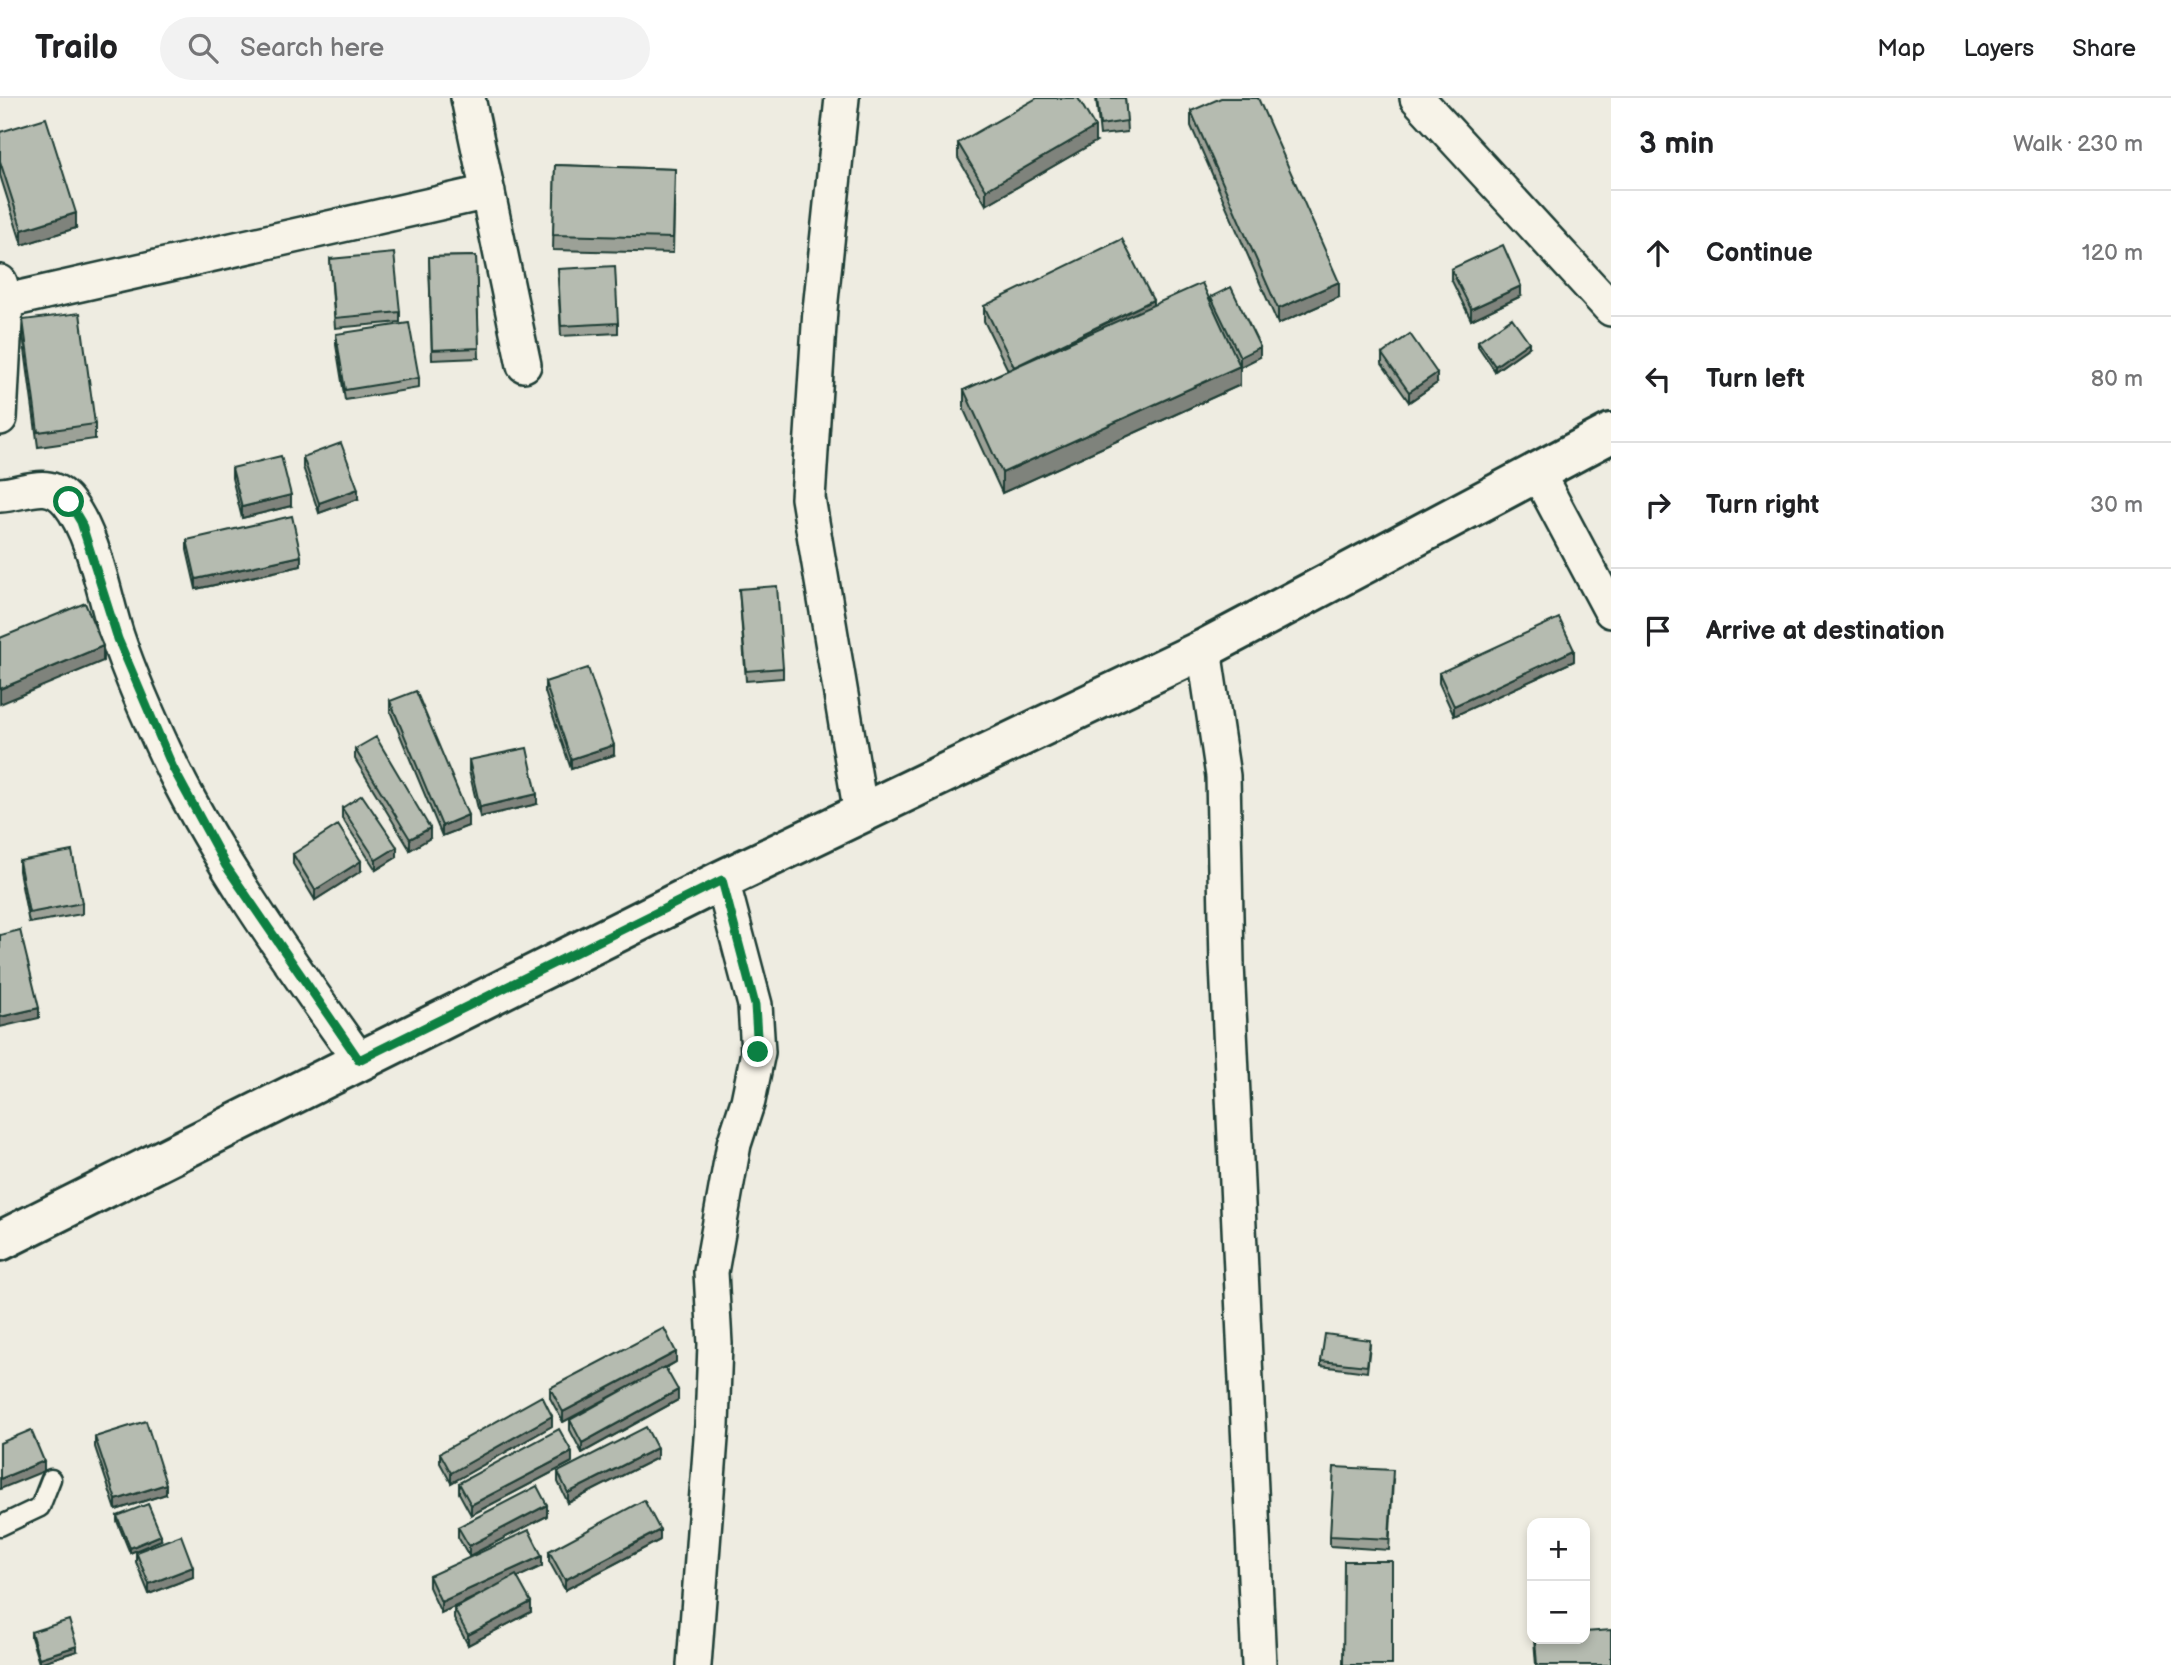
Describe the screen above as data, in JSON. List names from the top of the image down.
{
  "page": {
    "header": "Trailo",
    "search": "Search here",
    "nav": ["Map", "Layers", "Share"],
    "heading": ["3 min", "Walk · 230 m"],
    "list": [
      ["Continue", "120 m"],
      ["Turn left", "80 m"],
      ["Turn right", "30 m"],
      "Arrive at destination"
    ],
    "map_buttons": ["+", "−"]
  }
}
